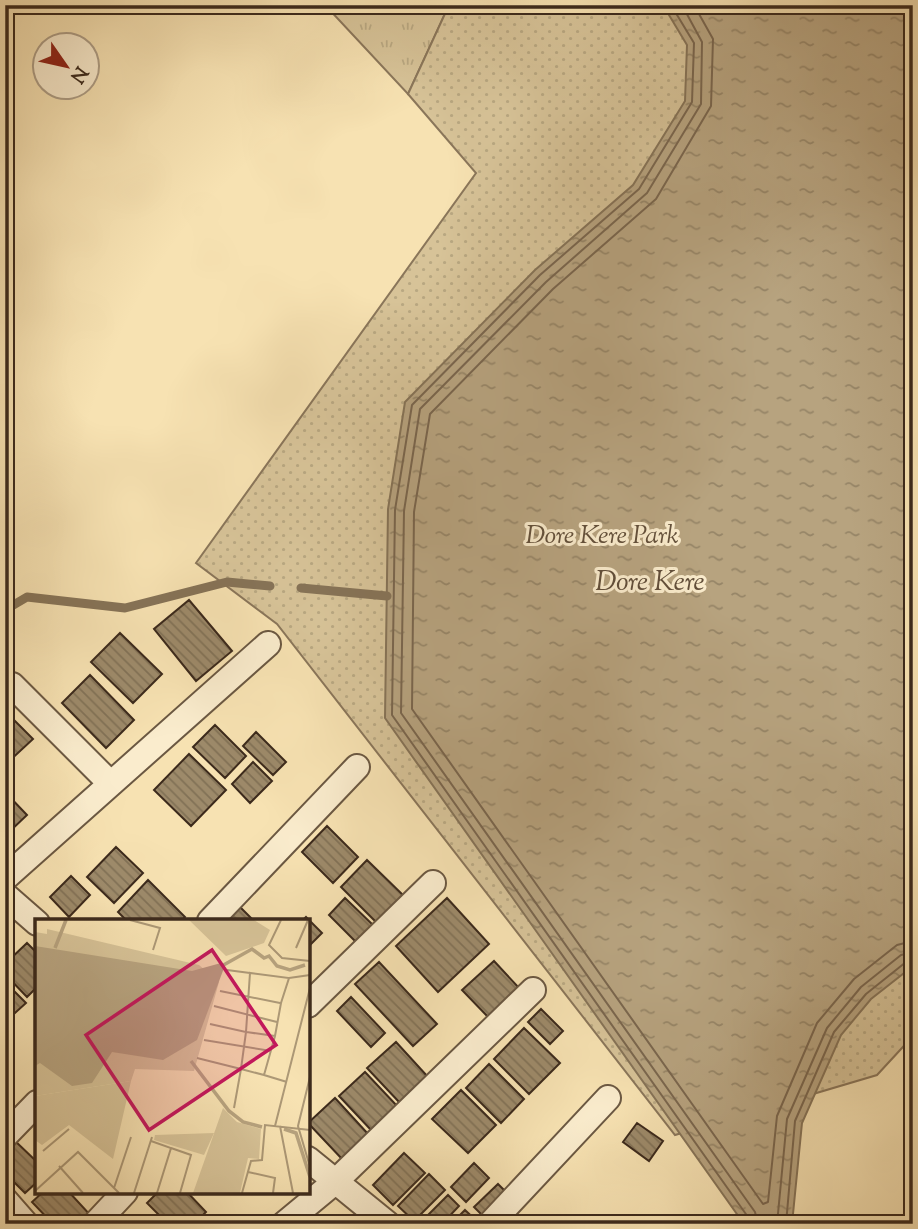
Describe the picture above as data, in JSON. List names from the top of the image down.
{
  "water": ["Dore Kere"],
  "parks": ["Dore Kere Park"],
  "north": "bottom right"
}
